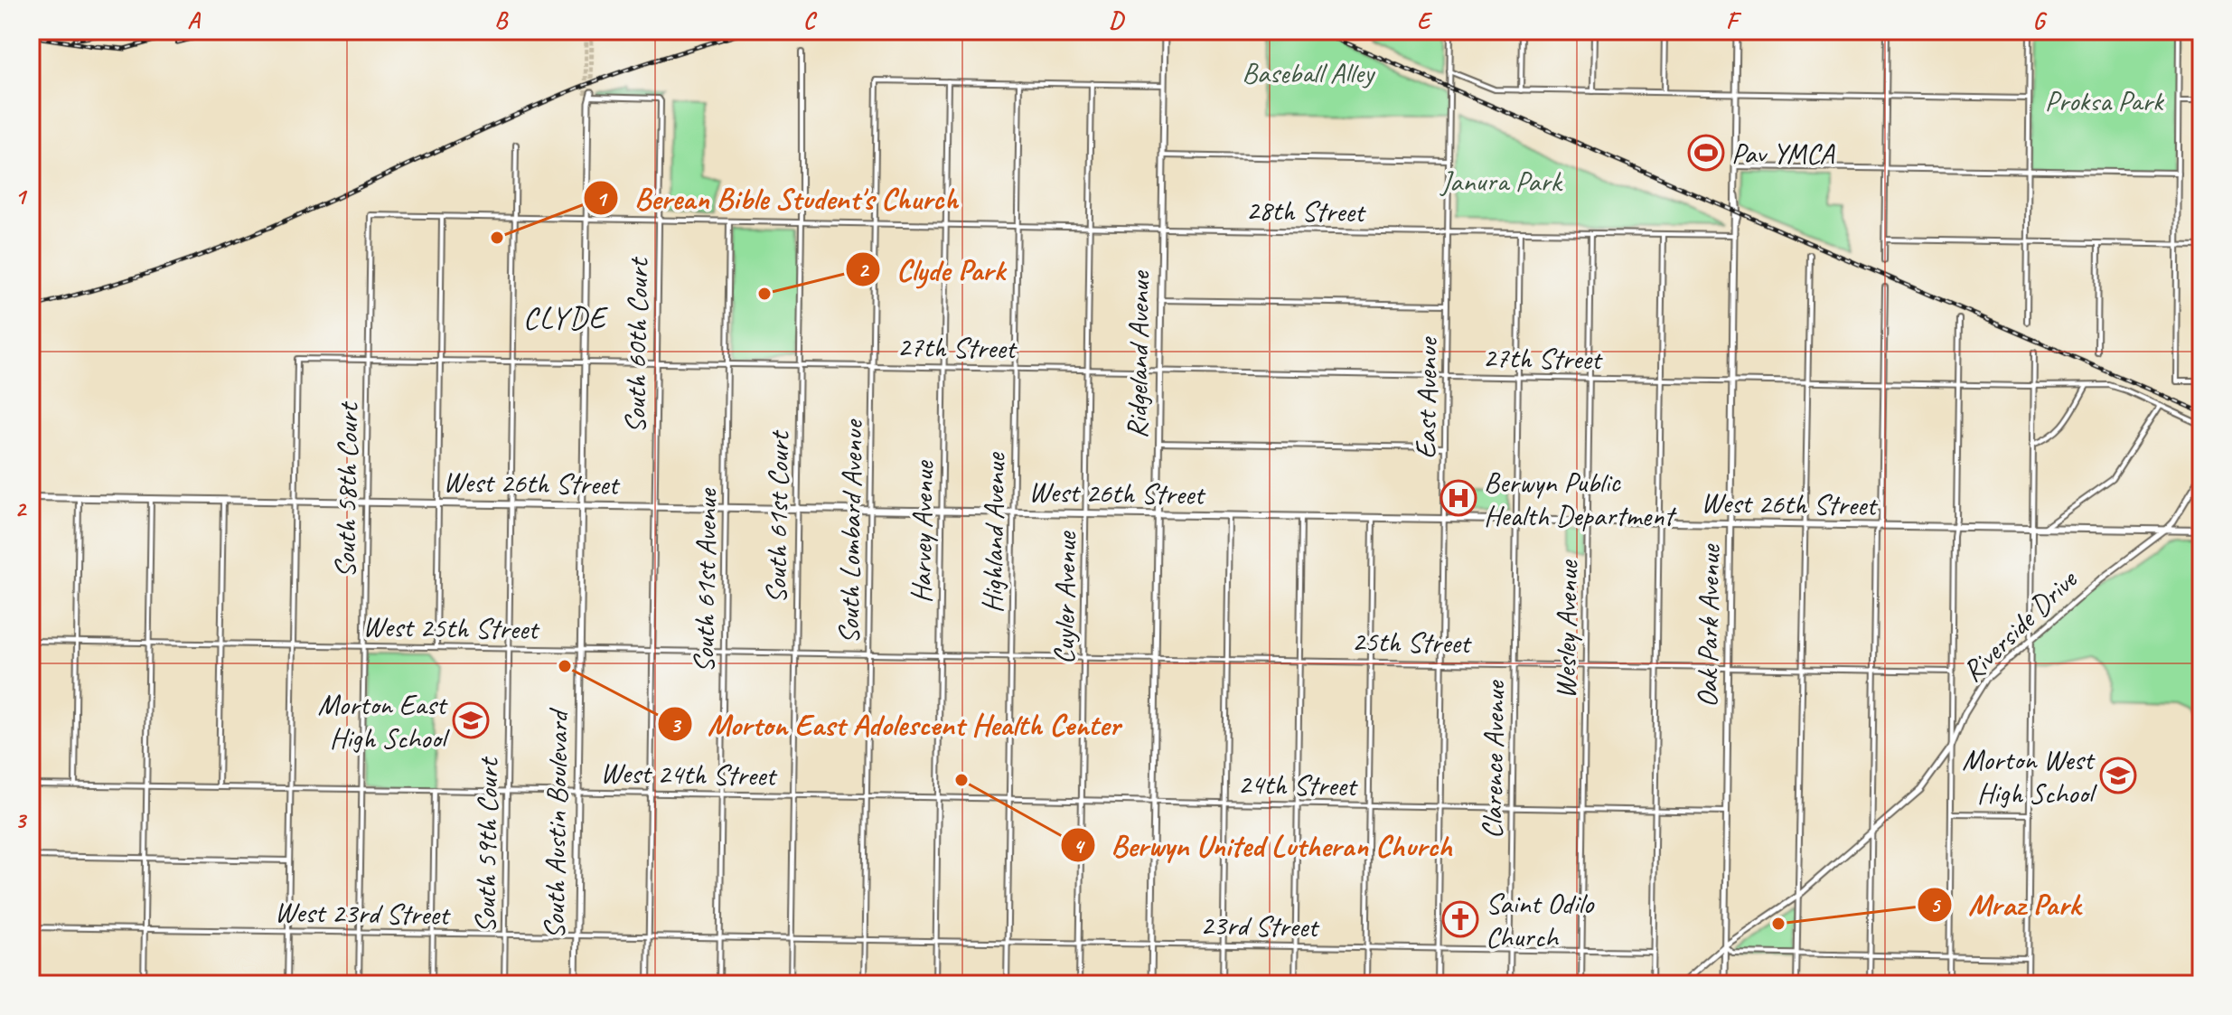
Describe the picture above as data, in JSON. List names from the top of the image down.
{
  "streets": {
    "main road": ["West 26th Street"],
    "street": [
      "28th Street",
      "South 60th Court",
      "27th Street",
      "Ridgeland Avenue",
      "East Avenue",
      "South 58th Court",
      "South 61st Court",
      "South Lombard Avenue",
      "Harvey Avenue",
      "Highland Avenue",
      "South 61st Avenue",
      "Cuyler Avenue",
      "Riverside Drive",
      "Oak Park Avenue",
      "West 25th Street",
      "Wesley Avenue",
      "25th Street",
      "Clarence Avenue",
      "West 24th Street",
      "24th Street",
      "South Austin Boulevard",
      "South 59th Court",
      "West 23rd Street",
      "23rd Street"
    ]
  },
  "crossings": [
    ["28th Street", "South 60th Court"],
    ["28th Street", "Ridgeland Avenue"],
    ["28th Street", "East Avenue"],
    ["28th Street", "South 58th Court"],
    ["28th Street", "South 61st Court"],
    ["28th Street", "South Lombard Avenue"],
    ["28th Street", "Harvey Avenue"],
    ["28th Street", "Highland Avenue"],
    ["28th Street", "South 61st Avenue"],
    ["28th Street", "Cuyler Avenue"],
    ["28th Street", "Oak Park Avenue"],
    ["28th Street", "Wesley Avenue"],
    ["28th Street", "Clarence Avenue"],
    ["28th Street", "South Austin Boulevard"],
    ["28th Street", "South 59th Court"],
    ["South 60th Court", "27th Street"],
    ["South 60th Court", "West 26th Street"],
    ["South 60th Court", "West 25th Street"],
    ["South 60th Court", "West 24th Street"],
    ["South 60th Court", "South Austin Boulevard"],
    ["South 60th Court", "West 23rd Street"],
    ["27th Street", "Ridgeland Avenue"],
    ["27th Street", "East Avenue"],
    ["27th Street", "West 26th Street"],
    ["27th Street", "South 58th Court"],
    ["27th Street", "South 61st Court"],
    ["27th Street", "South Lombard Avenue"],
    ["27th Street", "Harvey Avenue"],
    ["27th Street", "Highland Avenue"],
    ["27th Street", "South 61st Avenue"],
    ["27th Street", "Cuyler Avenue"],
    ["27th Street", "Oak Park Avenue"],
    ["27th Street", "Wesley Avenue"],
    ["27th Street", "Clarence Avenue"],
    ["27th Street", "South Austin Boulevard"],
    ["27th Street", "South 59th Court"],
    ["Ridgeland Avenue", "West 26th Street"],
    ["Ridgeland Avenue", "25th Street"],
    ["Ridgeland Avenue", "24th Street"],
    ["Ridgeland Avenue", "23rd Street"],
    ["East Avenue", "West 26th Street"],
    ["East Avenue", "25th Street"],
    ["East Avenue", "24th Street"],
    ["East Avenue", "23rd Street"],
    ["West 26th Street", "South 58th Court"],
    ["West 26th Street", "South 61st Court"],
    ["West 26th Street", "South Lombard Avenue"],
    ["West 26th Street", "Harvey Avenue"],
    ["West 26th Street", "Highland Avenue"],
    ["West 26th Street", "South 61st Avenue"],
    ["West 26th Street", "Cuyler Avenue"],
    ["West 26th Street", "Riverside Drive"],
    ["West 26th Street", "Oak Park Avenue"],
    ["West 26th Street", "Wesley Avenue"],
    ["West 26th Street", "Clarence Avenue"],
    ["West 26th Street", "South Austin Boulevard"],
    ["West 26th Street", "South 59th Court"],
    ["South 58th Court", "West 25th Street"],
    ["South 58th Court", "West 24th Street"],
    ["South 58th Court", "West 23rd Street"],
    ["South 61st Court", "West 25th Street"],
    ["South 61st Court", "West 24th Street"],
    ["South 61st Court", "West 23rd Street"],
    ["South Lombard Avenue", "Harvey Avenue"],
    ["South Lombard Avenue", "West 25th Street"],
    ["South Lombard Avenue", "25th Street"],
    ["South Lombard Avenue", "West 24th Street"],
    ["South Lombard Avenue", "24th Street"],
    ["South Lombard Avenue", "West 23rd Street"],
    ["South Lombard Avenue", "23rd Street"],
    ["Harvey Avenue", "25th Street"],
    ["Harvey Avenue", "24th Street"],
    ["Harvey Avenue", "23rd Street"],
    ["Highland Avenue", "25th Street"],
    ["Highland Avenue", "24th Street"],
    ["Highland Avenue", "23rd Street"],
    ["South 61st Avenue", "West 25th Street"],
    ["South 61st Avenue", "West 24th Street"],
    ["South 61st Avenue", "West 23rd Street"],
    ["Cuyler Avenue", "25th Street"],
    ["Cuyler Avenue", "24th Street"],
    ["Cuyler Avenue", "23rd Street"],
    ["Riverside Drive", "Oak Park Avenue"],
    ["Oak Park Avenue", "25th Street"],
    ["Oak Park Avenue", "24th Street"],
    ["West 25th Street", "25th Street"],
    ["West 25th Street", "South Austin Boulevard"],
    ["West 25th Street", "South 59th Court"],
    ["Wesley Avenue", "25th Street"],
    ["Wesley Avenue", "24th Street"],
    ["Wesley Avenue", "23rd Street"],
    ["25th Street", "Clarence Avenue"],
    ["Clarence Avenue", "24th Street"],
    ["Clarence Avenue", "23rd Street"],
    ["West 24th Street", "24th Street"],
    ["West 24th Street", "South Austin Boulevard"],
    ["West 24th Street", "South 59th Court"],
    ["South Austin Boulevard", "West 23rd Street"],
    ["South 59th Court", "West 23rd Street"],
    ["West 23rd Street", "23rd Street"]
  ],
  "districts": ["CLYDE"],
  "parks": ["Baseball Alley", "Proksa Park", "Janura Park"],
  "places": {
    "sports": ["Pav YMCA"],
    "other": [
      "Berean Bible Student's Church",
      "Clyde Park",
      "Morton East Adolescent Health Center",
      "Berwyn United Lutheran Church",
      "Mraz Park"
    ],
    "hospital": ["Berwyn Public Health Department"],
    "school or university": ["Morton East High School", "Morton West High School"],
    "church": ["Saint Odilo Church"]
  },
  "grid": {
    "columns": [
      "A",
      "B",
      "C",
      "D",
      "E",
      "F",
      "G"
    ],
    "rows": ["1", "2", "3"]
  }
}
